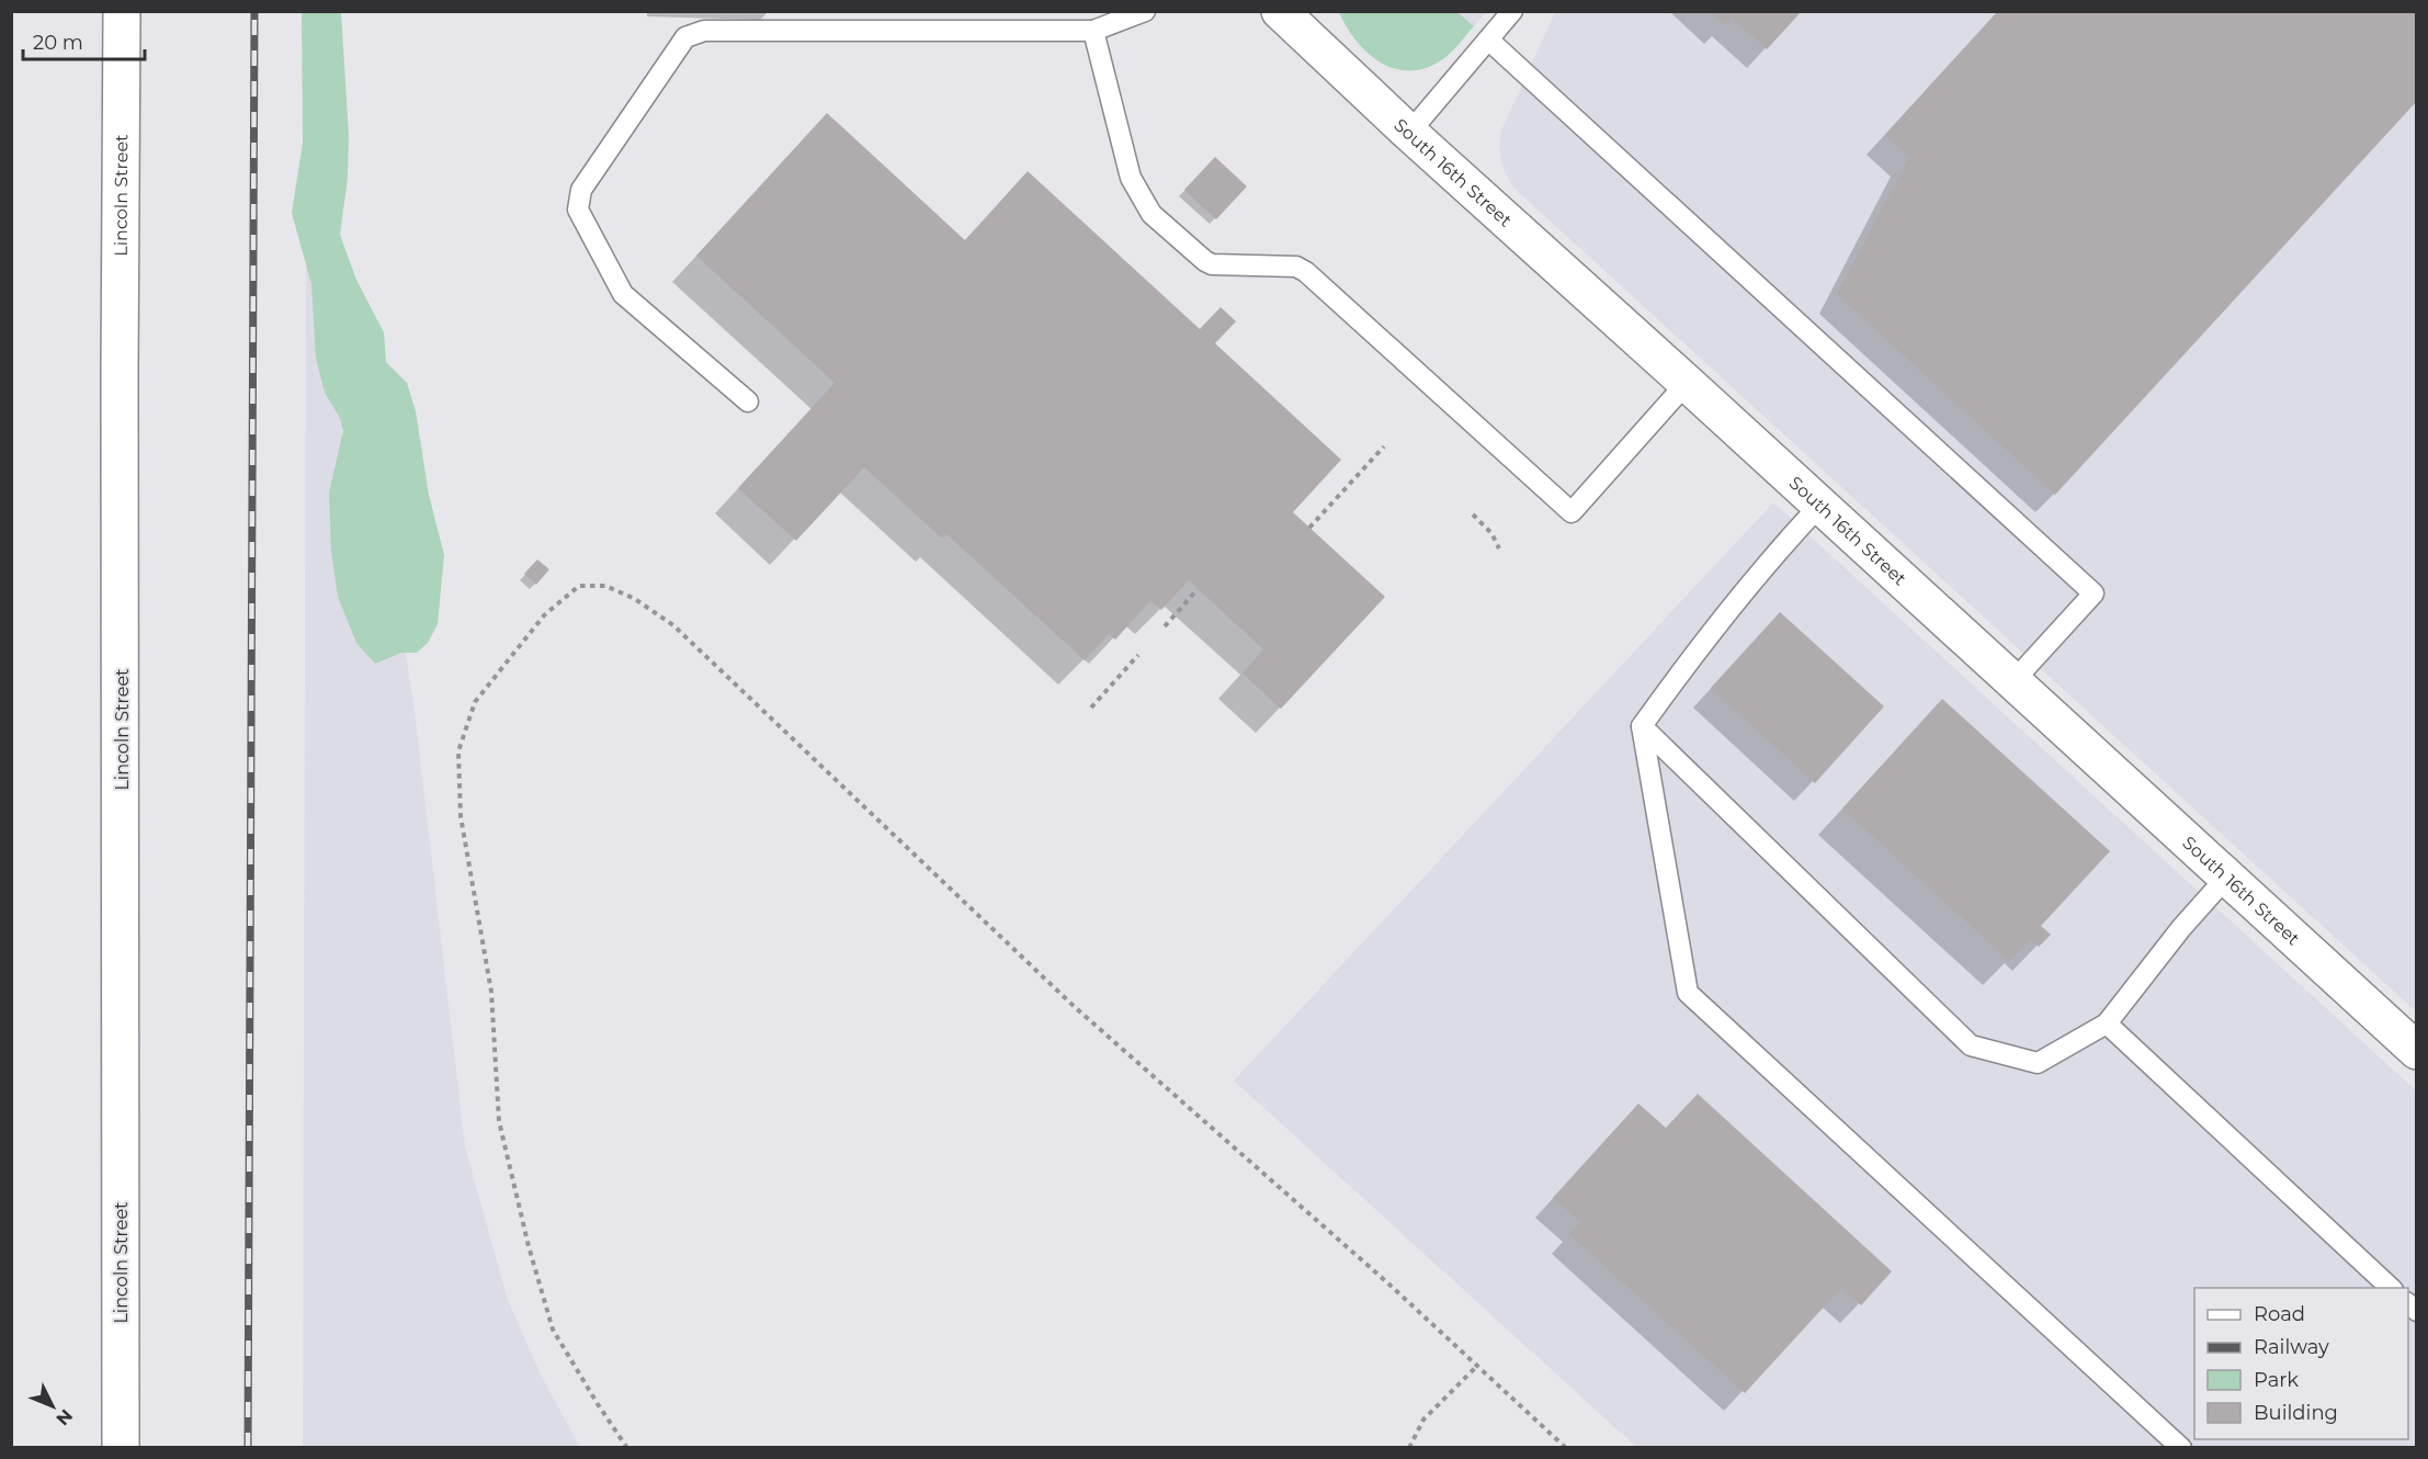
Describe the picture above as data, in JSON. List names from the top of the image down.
{
  "streets": {
    "street": ["South 16th Street", "Lincoln Street"]
  },
  "legend": [
    "Road",
    "Railway",
    "Park",
    "Building"
  ],
  "scale_bar": "20 m",
  "north": "bottom right"
}
